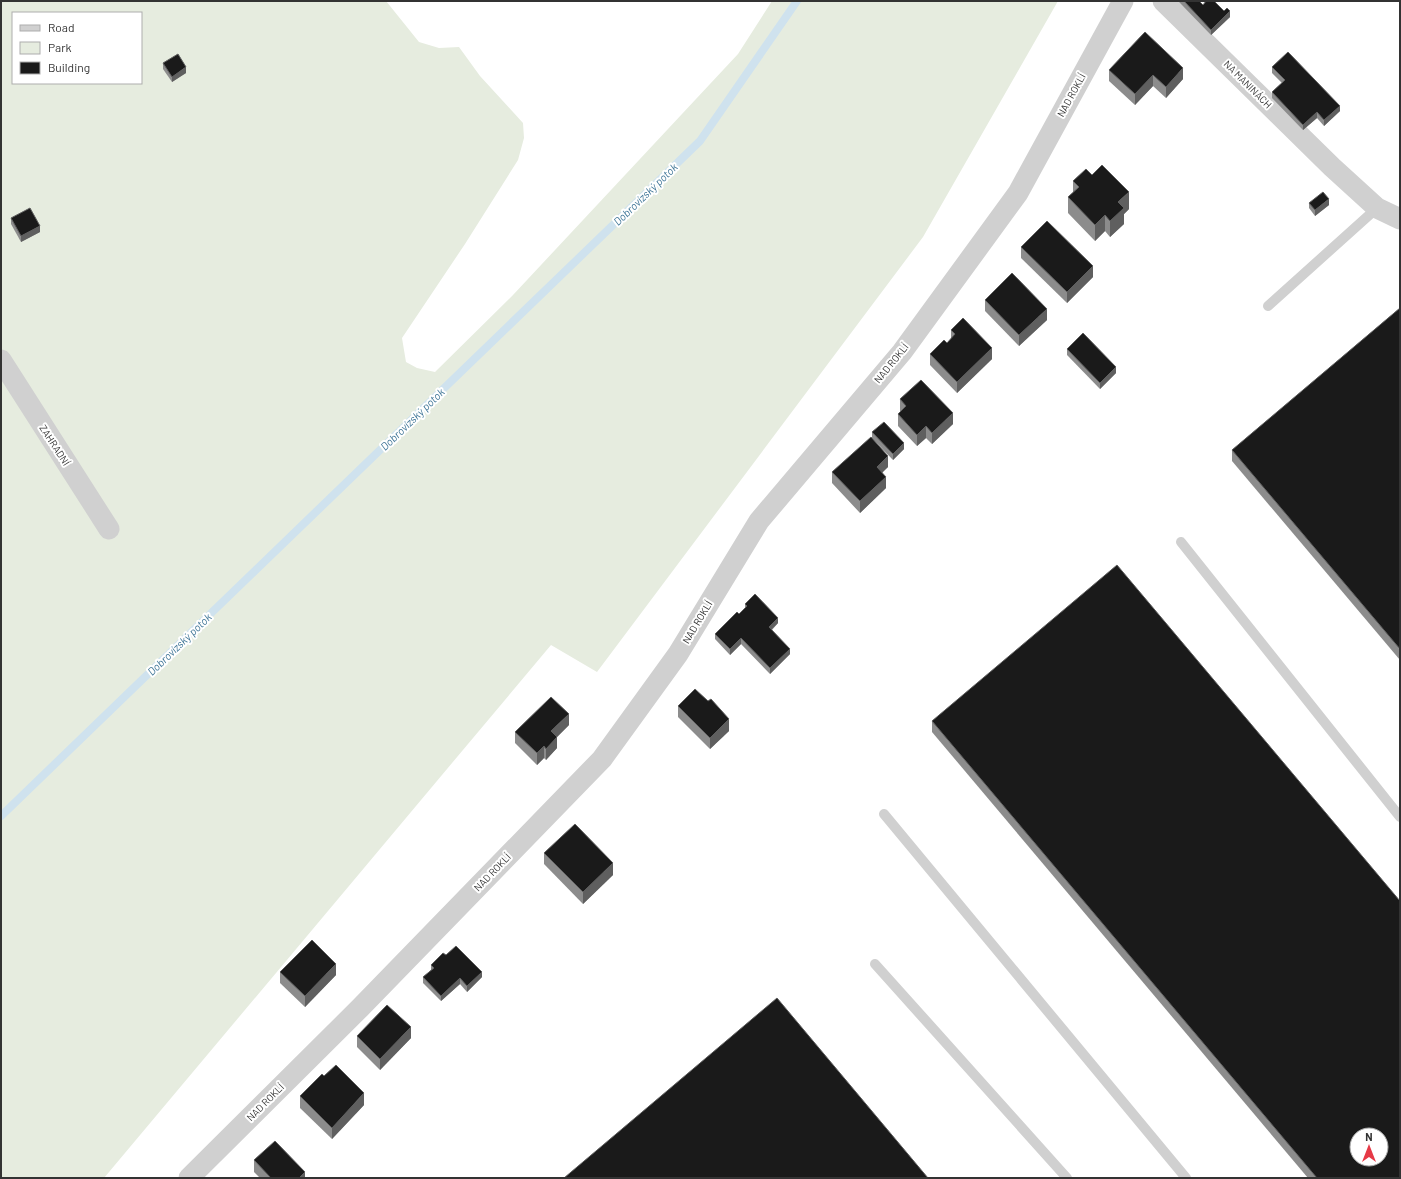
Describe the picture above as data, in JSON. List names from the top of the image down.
{
  "streets": {
    "street": ["NA MANINÁCH", "NAD ROKLÍ", "ZAHRADNÍ"]
  },
  "water": ["Dobrovízský potok"],
  "legend": ["Road", "Park", "Building"],
  "north": "top"
}
